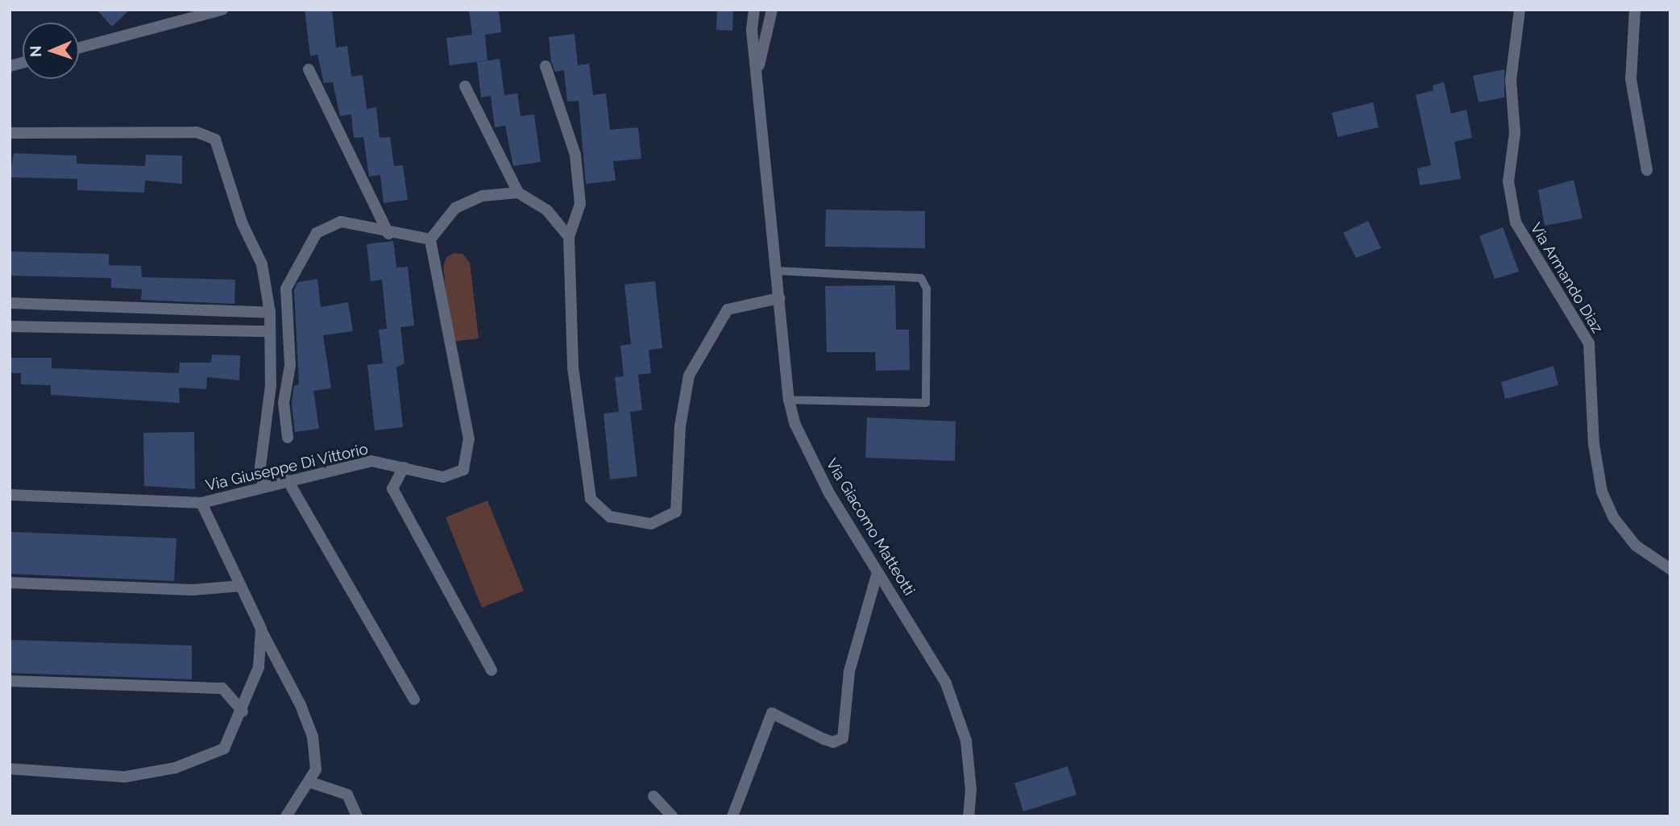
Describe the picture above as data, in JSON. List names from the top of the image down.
{
  "streets": {
    "street": ["Via Armando Diaz", "Via Giuseppe Di Vittorio", "Via Giacomo Matteotti"]
  },
  "north": "left"
}
